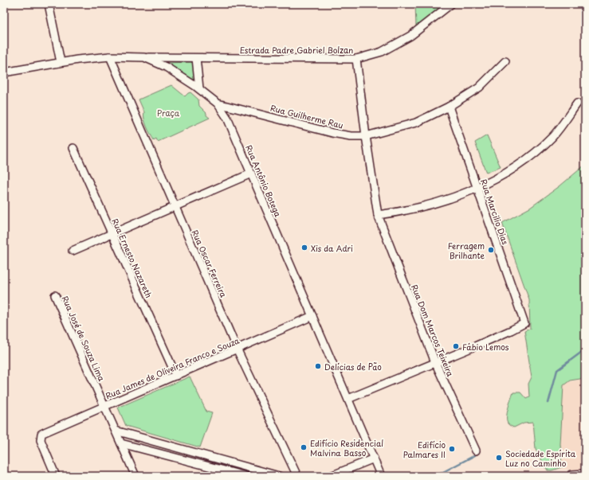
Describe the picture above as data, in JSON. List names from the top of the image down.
{
  "streets": {
    "street": [
      "Estrada Padre Gabriel Bolzan",
      "Rua Guilherme Rau",
      "Rua Antônio Botega",
      "Rua Marcilio Dias",
      "Rua Ernesto Nazareth",
      "Rua Oscar Ferreira",
      "Rua Dom Marcos Teixeira",
      "Rua José de Souza Lima",
      "Rua James de Oliveira Franco e Souza"
    ]
  },
  "crossings": [
    ["Estrada Padre Gabriel Bolzan", "Rua Antônio Botega"],
    ["Estrada Padre Gabriel Bolzan", "Rua Dom Marcos Teixeira"],
    ["Rua Guilherme Rau", "Rua Antônio Botega"],
    ["Rua Guilherme Rau", "Rua Marcilio Dias"],
    ["Rua Guilherme Rau", "Rua Dom Marcos Teixeira"],
    ["Rua Antônio Botega", "Rua Oscar Ferreira"],
    ["Rua Antônio Botega", "Rua James de Oliveira Franco e Souza"],
    ["Rua Marcilio Dias", "Rua Dom Marcos Teixeira"],
    ["Rua Ernesto Nazareth", "Rua James de Oliveira Franco e Souza"],
    ["Rua Oscar Ferreira", "Rua James de Oliveira Franco e Souza"],
    ["Rua José de Souza Lima", "Rua James de Oliveira Franco e Souza"]
  ],
  "parks": ["Praça"],
  "places": [
    "Xis da Adri",
    "Ferragem Brilhante",
    "Fábio Lemos",
    "Delícias de Pão",
    "Edifício Residencial Malvina Basso",
    "Edifício Palmares II",
    "Sociedade Espírita Luz no Caminho"
  ]
}
